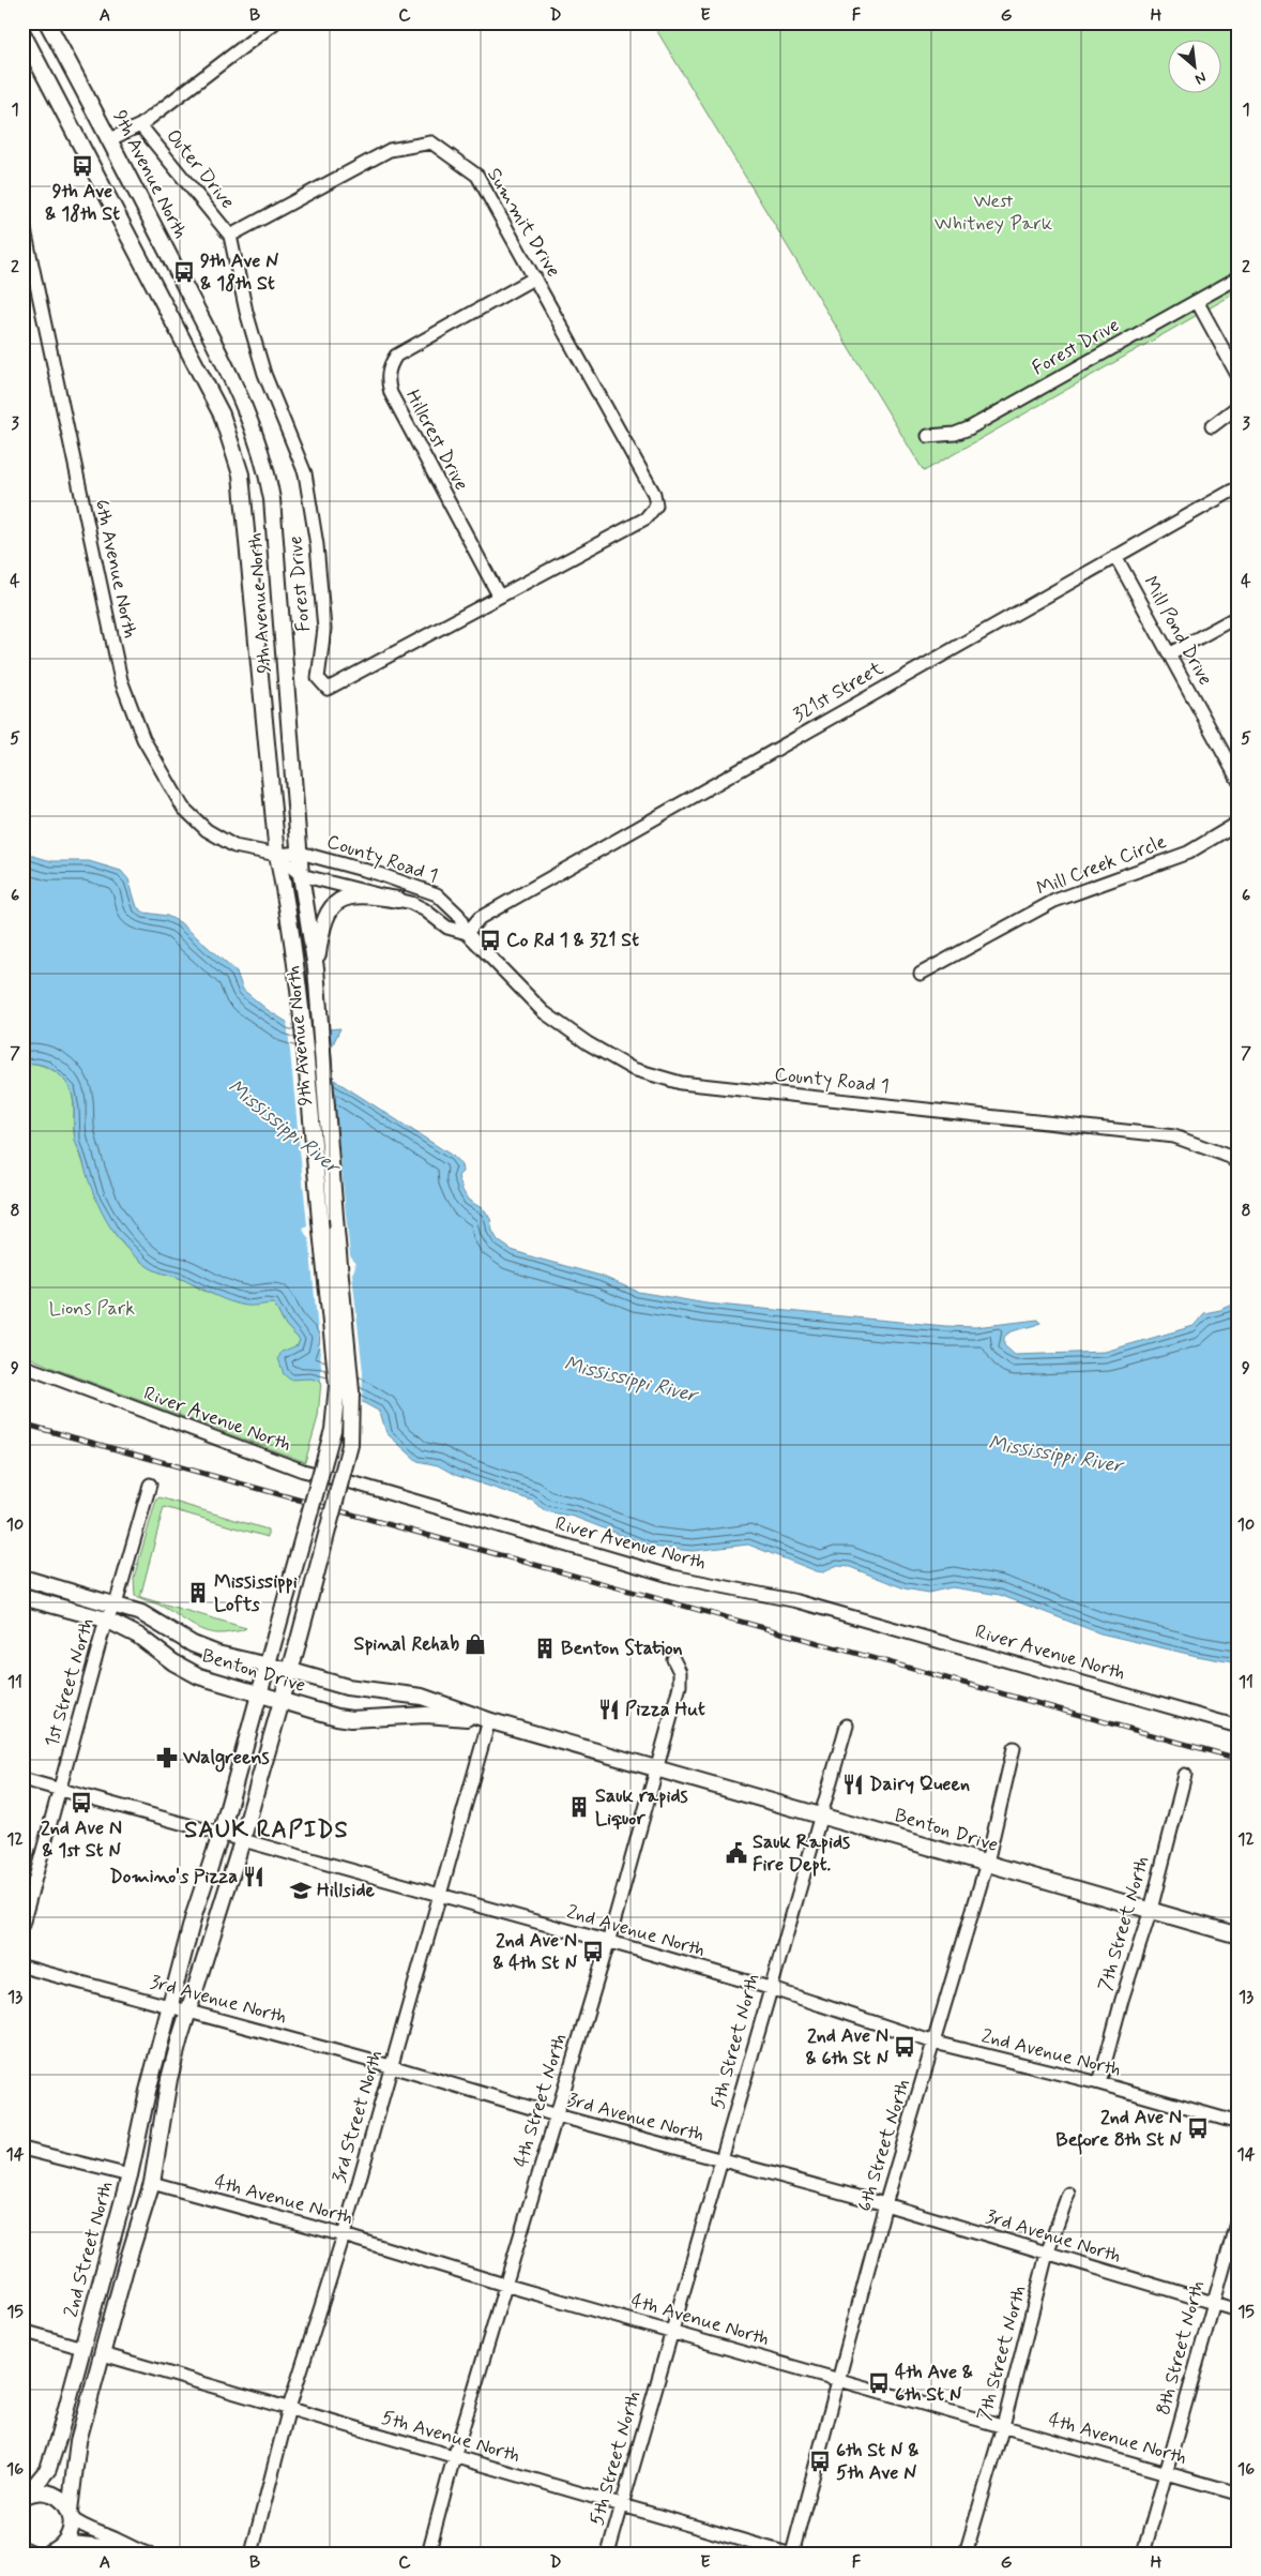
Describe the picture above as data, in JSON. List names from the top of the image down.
{
  "streets": {
    "main road": ["9th Avenue North", "Benton Drive", "2nd Street North"],
    "street": [
      "Outer Drive",
      "Summit Drive",
      "Forest Drive",
      "Hillcrest Drive",
      "6th Avenue North",
      "Mill Pond Drive",
      "321st Street",
      "County Road 1",
      "Mill Creek Circle",
      "River Avenue North",
      "1st Street North",
      "7th Street North",
      "2nd Avenue North",
      "3rd Avenue North",
      "5th Street North",
      "4th Street North",
      "3rd Street North",
      "6th Street North",
      "4th Avenue North",
      "8th Street North",
      "5th Avenue North"
    ]
  },
  "crossings": [
    ["Outer Drive", "Summit Drive"],
    ["Outer Drive", "Forest Drive"],
    ["9th Avenue North", "6th Avenue North"],
    ["9th Avenue North", "County Road 1"],
    ["9th Avenue North", "Benton Drive"],
    ["9th Avenue North", "2nd Street North"],
    ["Summit Drive", "Forest Drive"],
    ["Summit Drive", "Hillcrest Drive"],
    ["Forest Drive", "Hillcrest Drive"],
    ["Mill Pond Drive", "321st Street"],
    ["321st Street", "County Road 1"],
    ["Benton Drive", "1st Street North"],
    ["Benton Drive", "7th Street North"],
    ["Benton Drive", "5th Street North"],
    ["Benton Drive", "4th Street North"],
    ["Benton Drive", "3rd Street North"],
    ["Benton Drive", "6th Street North"],
    ["Benton Drive", "2nd Street North"],
    ["1st Street North", "2nd Avenue North"],
    ["7th Street North", "2nd Avenue North"],
    ["7th Street North", "3rd Avenue North"],
    ["7th Street North", "4th Avenue North"],
    ["2nd Avenue North", "5th Street North"],
    ["2nd Avenue North", "4th Street North"],
    ["2nd Avenue North", "3rd Street North"],
    ["2nd Avenue North", "6th Street North"],
    ["2nd Avenue North", "2nd Street North"],
    ["3rd Avenue North", "5th Street North"],
    ["3rd Avenue North", "4th Street North"],
    ["3rd Avenue North", "3rd Street North"],
    ["3rd Avenue North", "6th Street North"],
    ["3rd Avenue North", "2nd Street North"],
    ["3rd Avenue North", "8th Street North"],
    ["5th Street North", "4th Avenue North"],
    ["5th Street North", "5th Avenue North"],
    ["4th Street North", "4th Avenue North"],
    ["4th Street North", "5th Avenue North"],
    ["3rd Street North", "4th Avenue North"],
    ["3rd Street North", "5th Avenue North"],
    ["6th Street North", "4th Avenue North"],
    ["6th Street North", "5th Avenue North"],
    ["4th Avenue North", "8th Street North"]
  ],
  "districts": ["SAUK RAPIDS"],
  "water": ["Mississippi River"],
  "parks": ["West Whitney Park", "Lions Park"],
  "places": {
    "bus stop": [
      "9th Ave & 18th St",
      "9th Ave N & 18th St",
      "Co Rd 1 & 321 St",
      "2nd Ave N & 1st St N",
      "2nd Ave N & 4th St N",
      "2nd Ave N & 6th St N",
      "2nd Ave N Before 8th St N",
      "4th Ave & 6th St N",
      "6th St N & 5th Ave N"
    ],
    "building": ["Mississippi Lofts", "Benton Station", "Sauk rapids Liquor"],
    "shop": ["Spinal Rehab"],
    "restaurant": ["Pizza Hut", "Dairy Queen", "Domino's Pizza"],
    "pharmacy": ["Walgreens"],
    "public building": ["Sauk Rapids Fire Dept."],
    "school or university": ["Hillside"]
  },
  "north": "bottom right",
  "grid": {
    "columns": [
      "A",
      "B",
      "C",
      "D",
      "E",
      "F",
      "G",
      "H"
    ],
    "rows": [
      "1",
      "2",
      "3",
      "4",
      "5",
      "6",
      "7",
      "8",
      "9",
      "10",
      "11",
      "12",
      "13",
      "14",
      "15",
      "16"
    ]
  }
}
